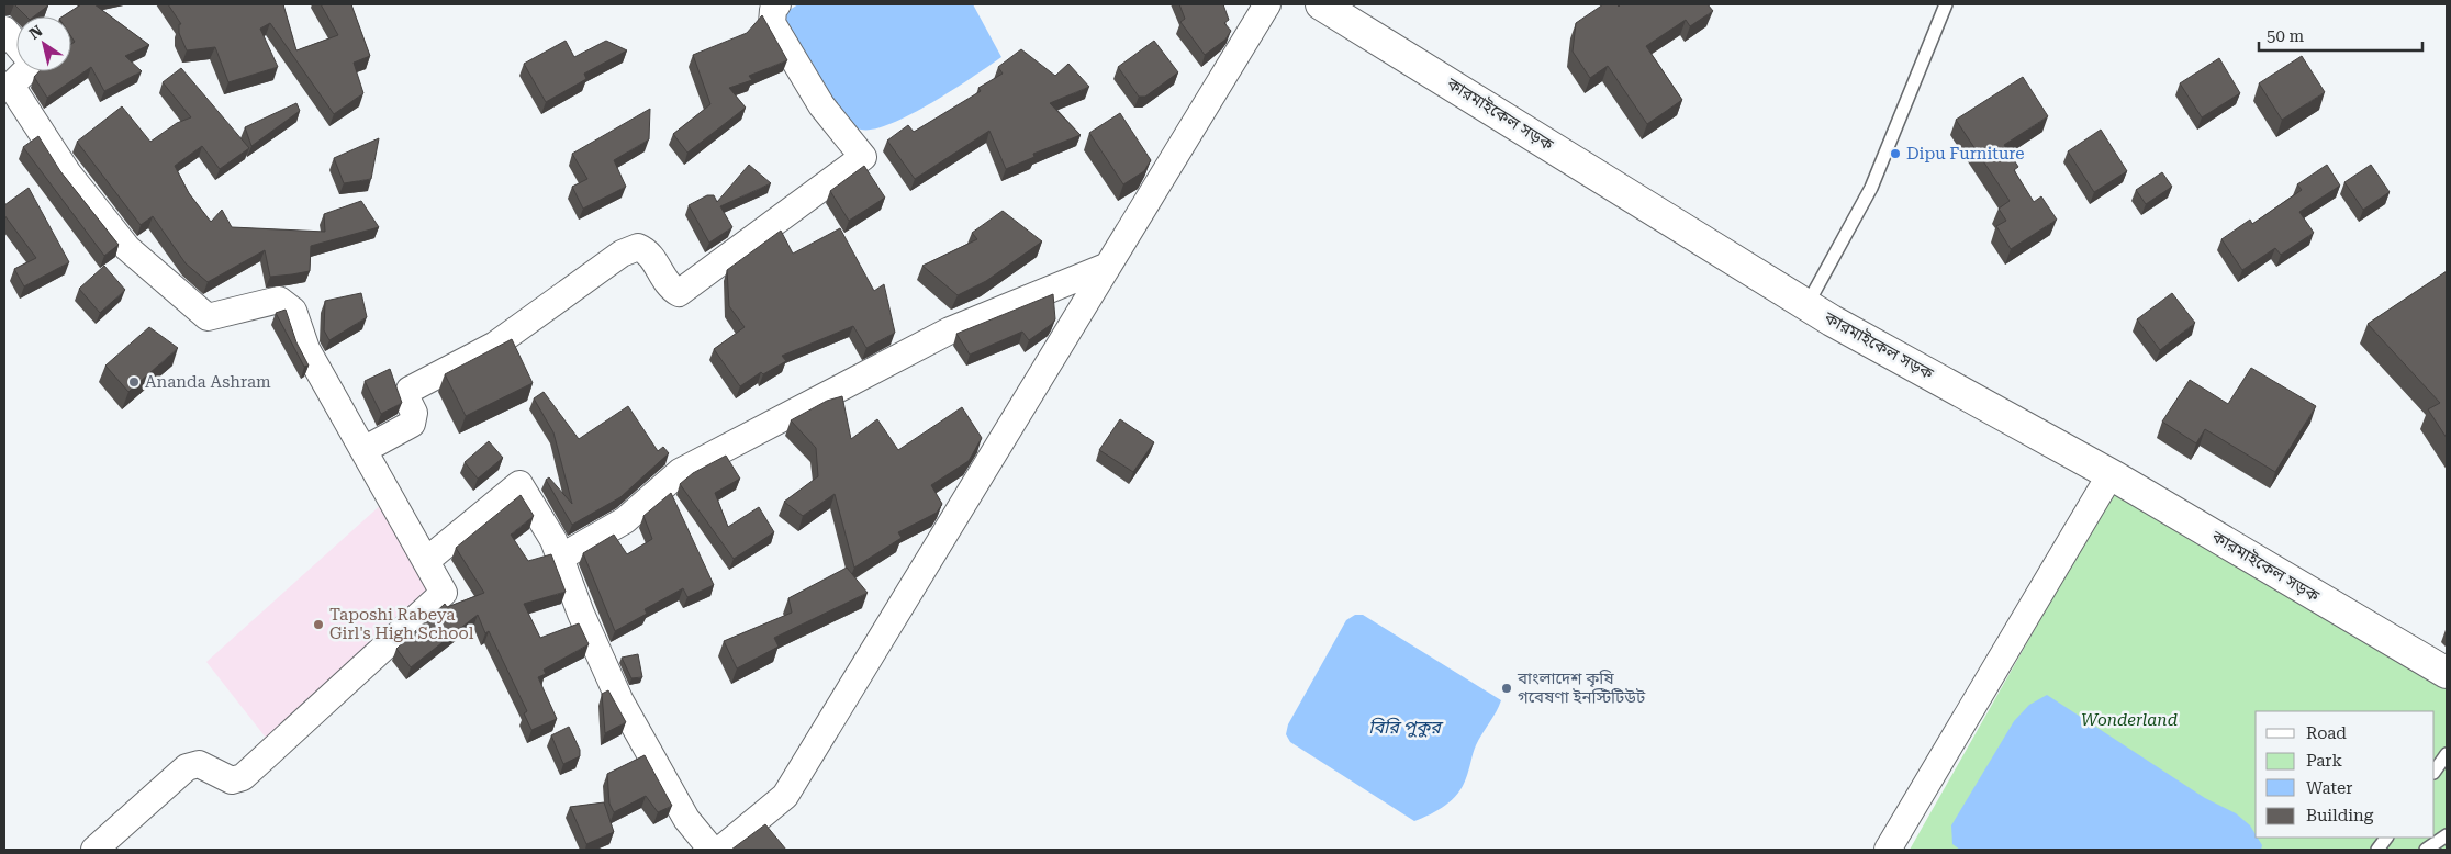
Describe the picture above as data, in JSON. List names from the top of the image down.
{
  "streets": {
    "street": ["কারমাইকেল সড়ক"]
  },
  "water": ["বিরি পুকুর"],
  "parks": ["Wonderland"],
  "places": [
    "Dipu Furniture",
    "Ananda Ashram",
    "Taposhi Rabeya Girl's High School",
    "বাংলাদেশ কৃষি গবেষণা ইনস্টিটিউট"
  ],
  "legend": [
    "Road",
    "Park",
    "Water",
    "Building"
  ],
  "scale_bar": "50 m",
  "north": "top left"
}
